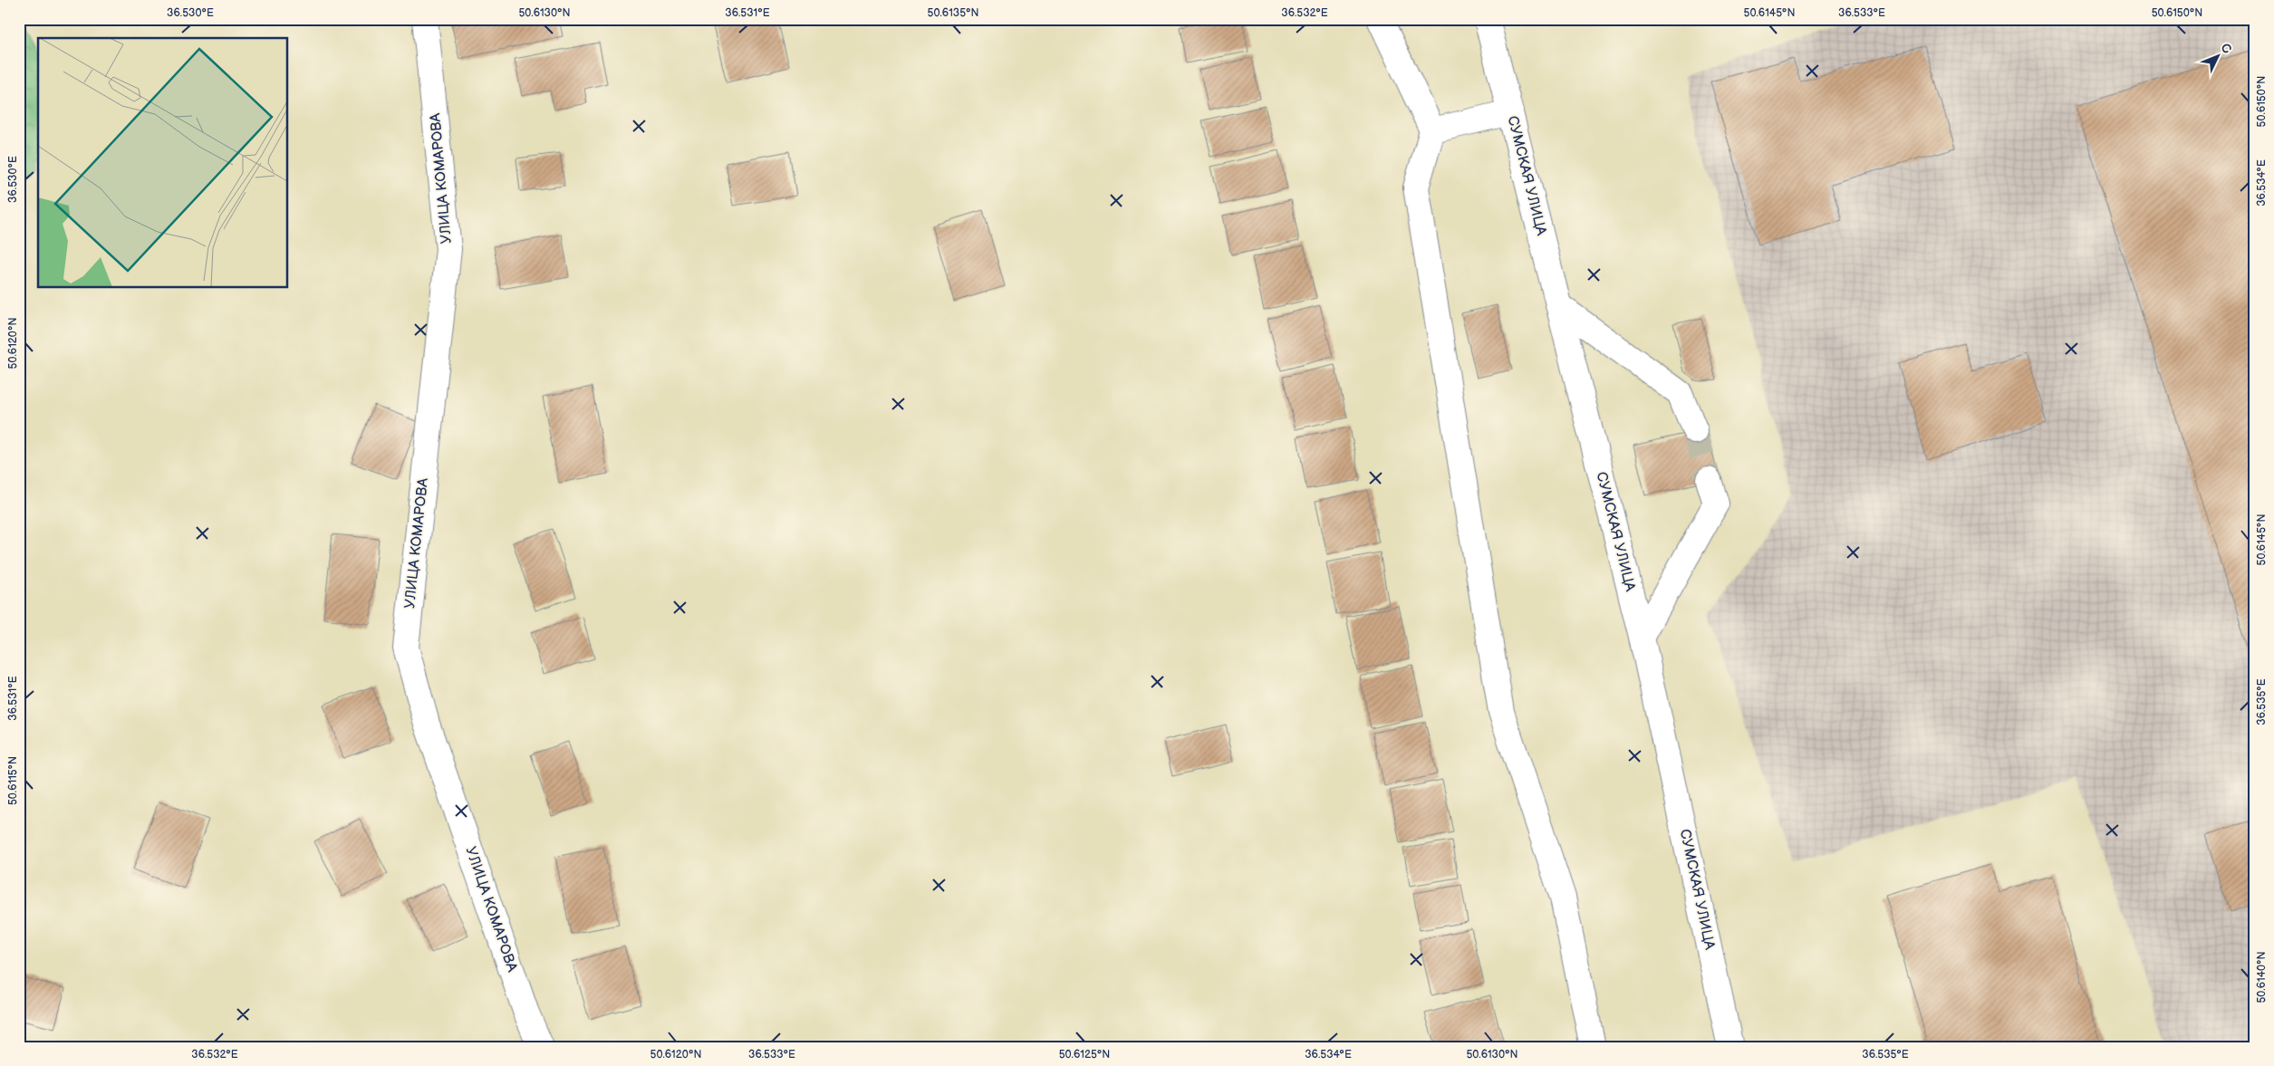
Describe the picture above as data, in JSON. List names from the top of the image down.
{
  "streets": {
    "street": ["СУМСКАЯ УЛИЦА", "УЛИЦА КОМАРОВА"]
  },
  "north": "top right",
  "coordinates": [
    "36.530°E",
    "50.6130°N",
    "36.531°E",
    "50.6135°N",
    "36.532°E",
    "50.6145°N",
    "36.533°E",
    "50.6150°N",
    "36.534°E",
    "50.6120°N",
    "36.535°E",
    "50.6115°N",
    "50.6140°N",
    "50.6125°N"
  ]
}
